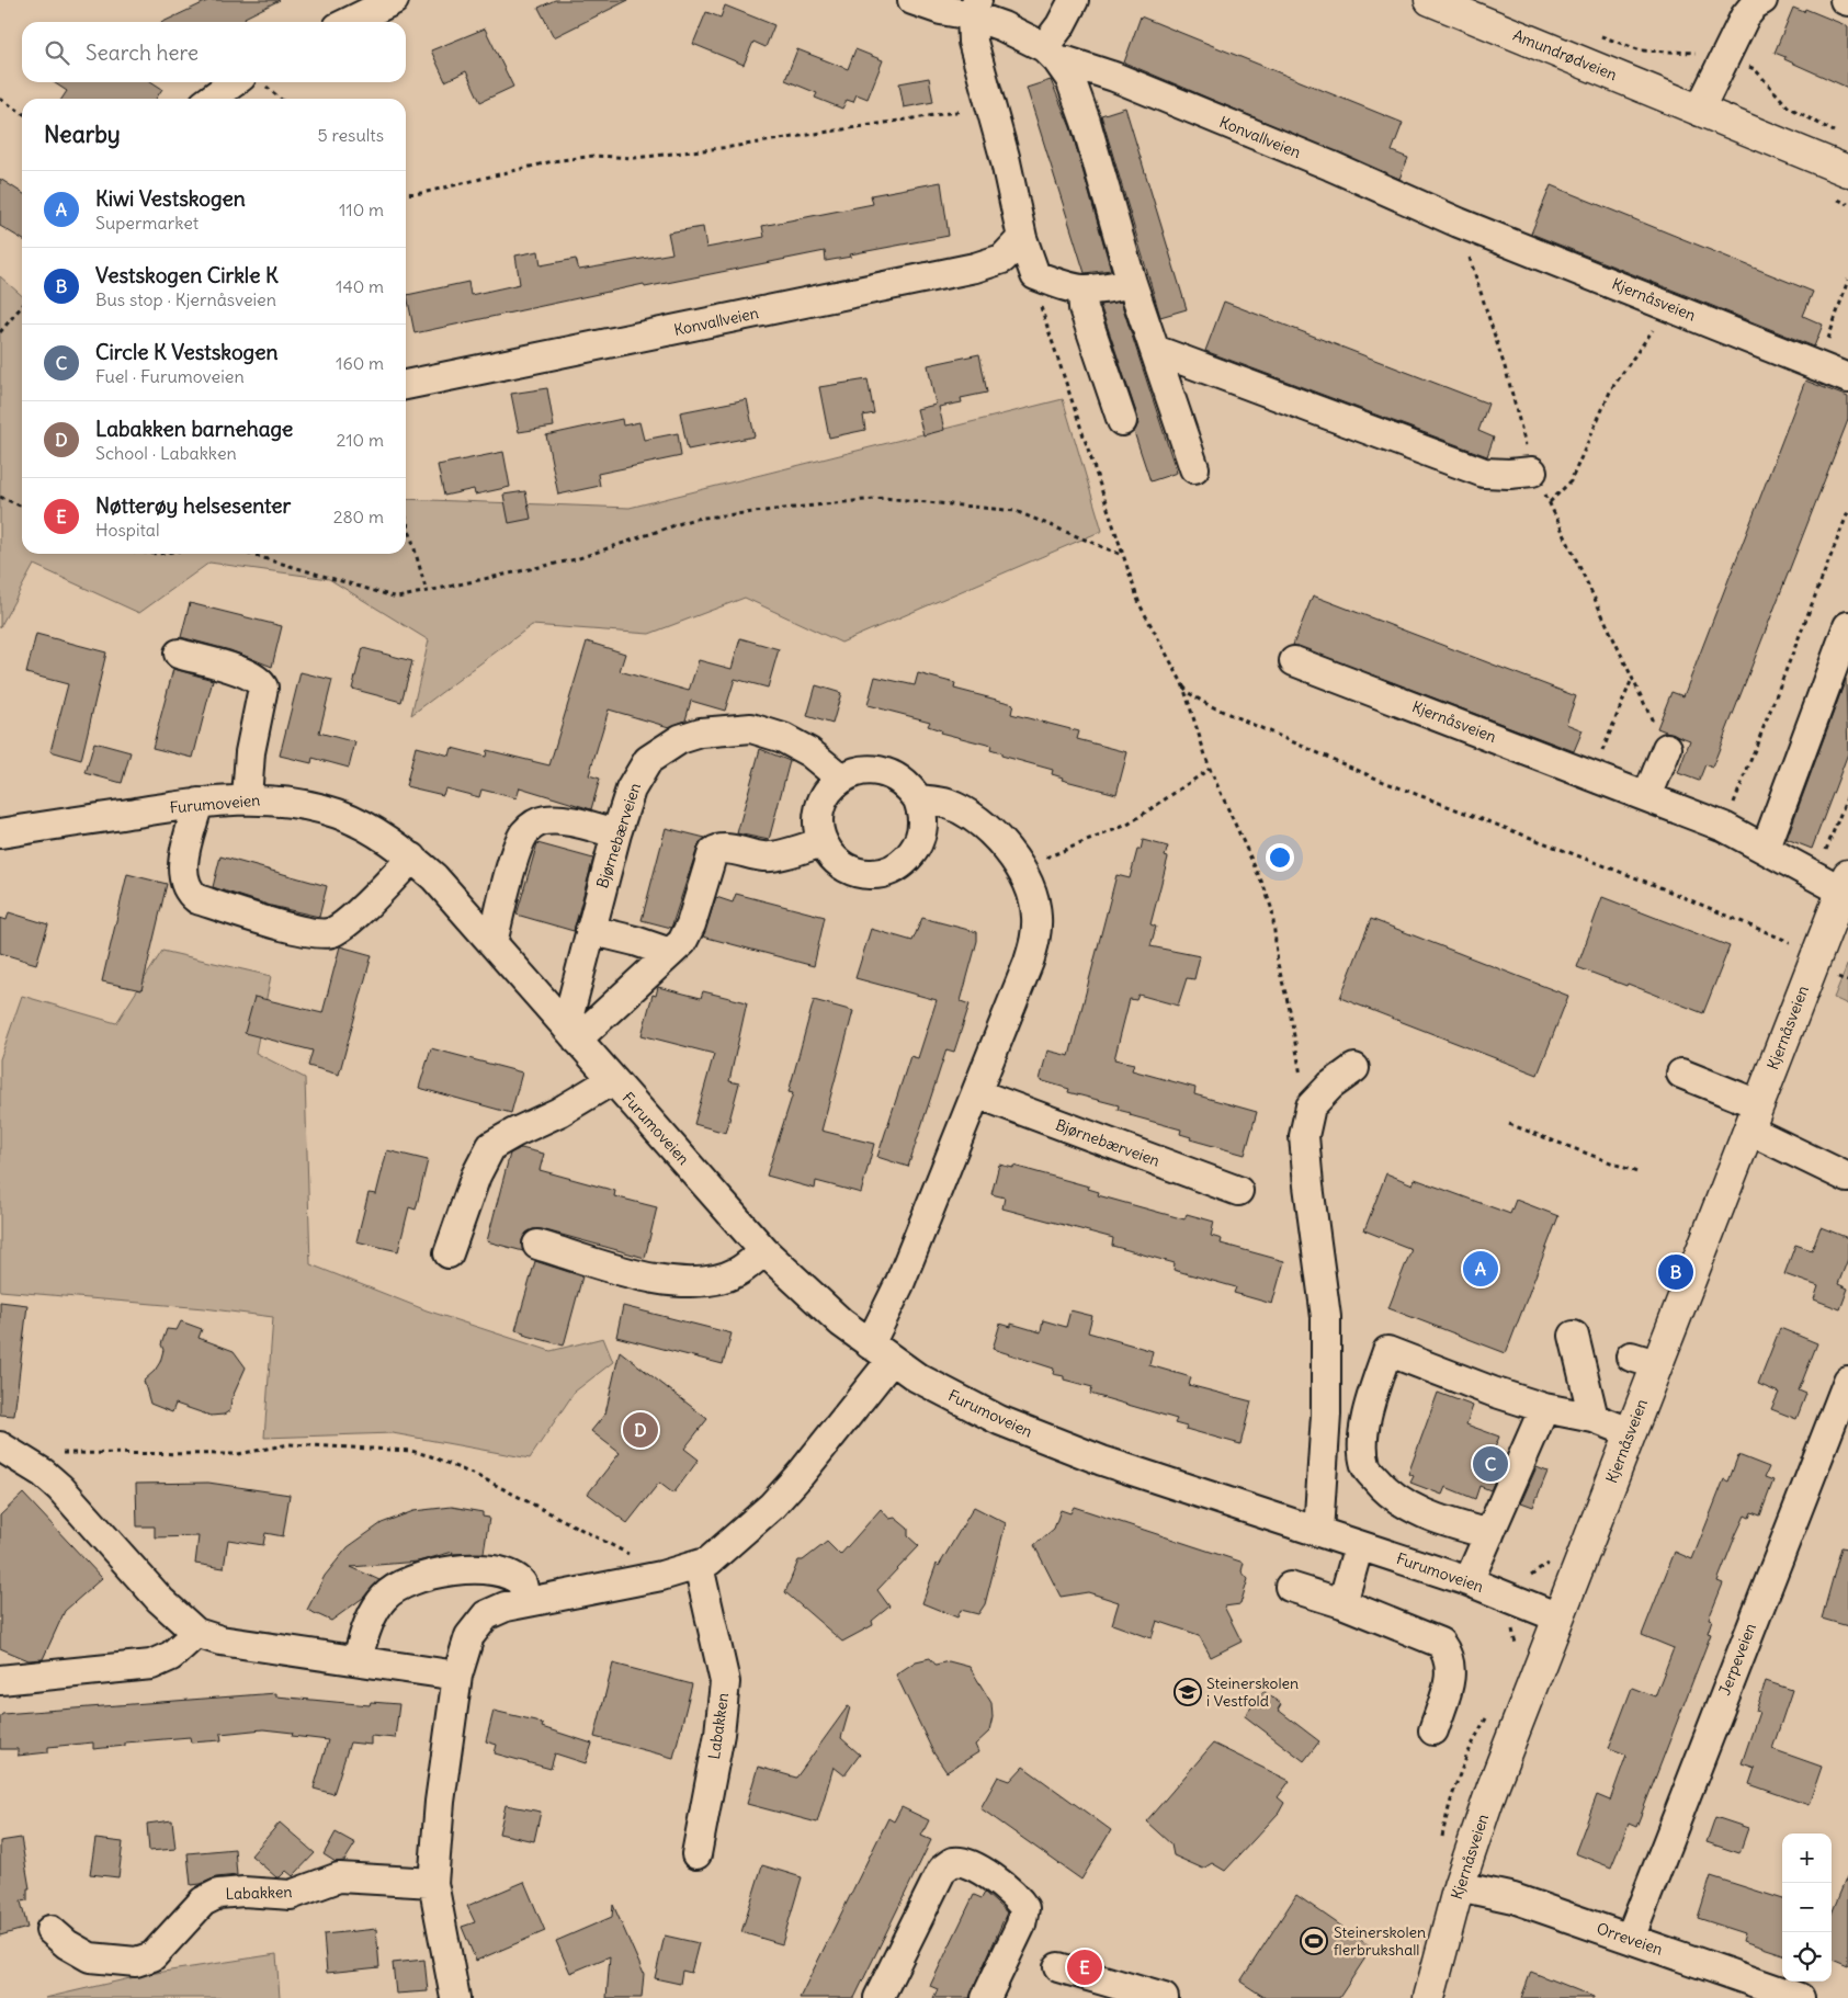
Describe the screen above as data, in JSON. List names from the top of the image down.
{
  "streets": {
    "main road": ["Amundrødveien", "Kjernåsveien"],
    "street": [
      "Konvallveien",
      "Furumoveien",
      "Bjørnebærveien",
      "Jerpeveien",
      "Labakken",
      "Orreveien"
    ]
  },
  "crossings": [
    ["Konvallveien", "Kjernåsveien"],
    ["Kjernåsveien", "Furumoveien"],
    ["Kjernåsveien", "Orreveien"],
    ["Furumoveien", "Bjørnebærveien"],
    ["Jerpeveien", "Orreveien"]
  ],
  "places": {
    "school or university": ["Steinerskolen i Vestfold"],
    "sports": ["Steinerskolen flerbrukshall"]
  },
  "page": {
    "search": "Search here",
    "heading": ["Nearby", "5 results"],
    "list": [
      {
        "mark": "A",
        "name": "Kiwi Vestskogen",
        "note": "Supermarket",
        "value": "110 m"
      },
      {
        "mark": "B",
        "name": "Vestskogen Cirkle K",
        "note": "Bus stop · Kjernåsveien",
        "value": "140 m"
      },
      {
        "mark": "C",
        "name": "Circle K Vestskogen",
        "note": "Fuel · Furumoveien",
        "value": "160 m"
      },
      {
        "mark": "D",
        "name": "Labakken barnehage",
        "note": "School · Labakken",
        "value": "210 m"
      },
      {
        "mark": "E",
        "name": "Nøtterøy helsesenter",
        "note": "Hospital",
        "value": "280 m"
      }
    ],
    "pins": [
      "A",
      "B",
      "D",
      "C",
      "E"
    ],
    "map_buttons": ["+", "−"]
  }
}
